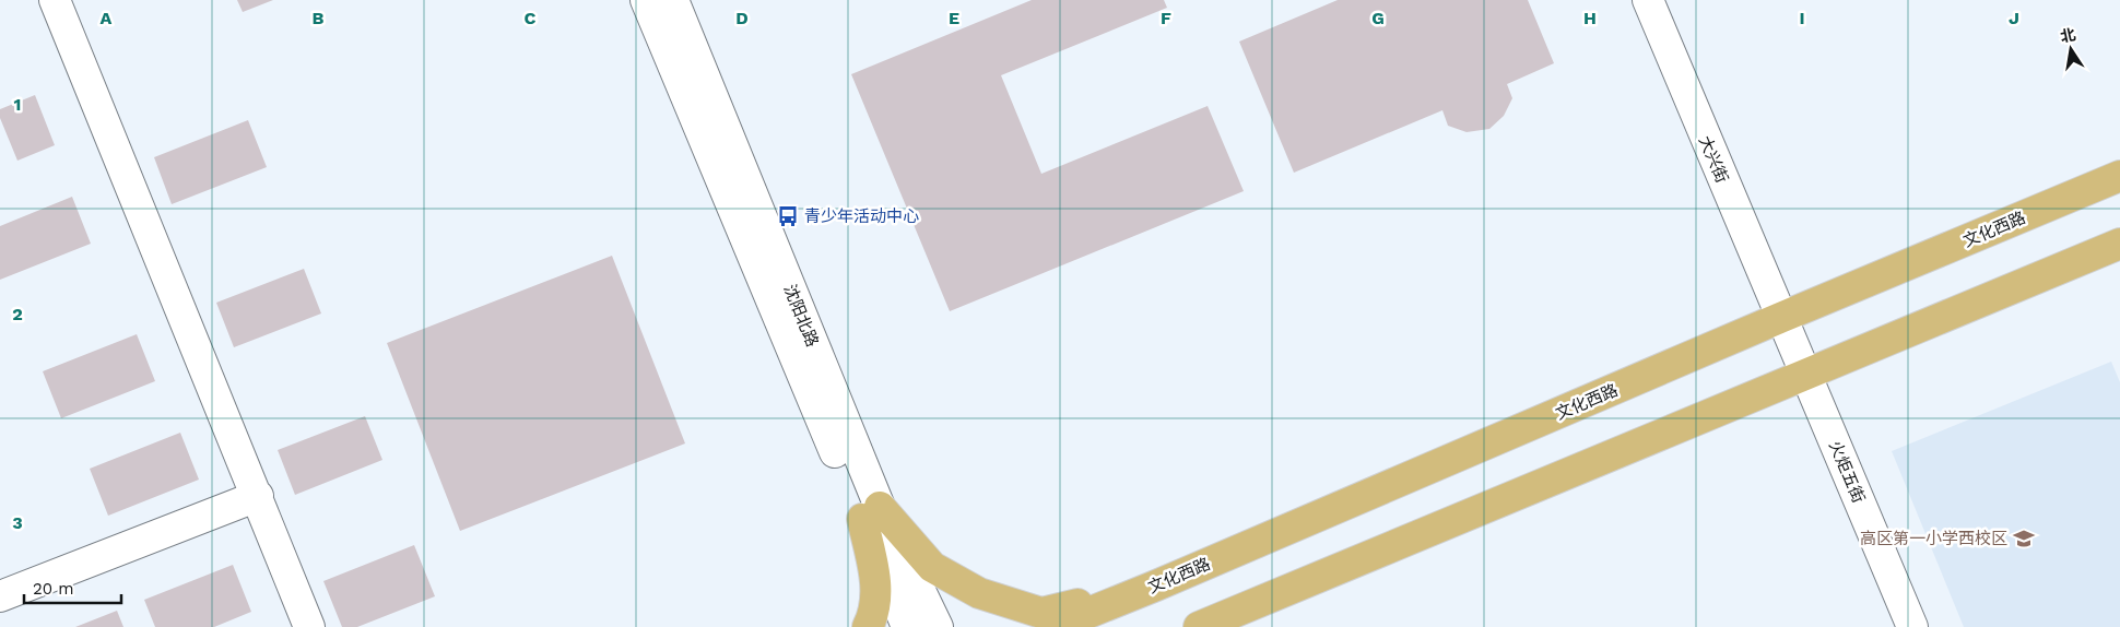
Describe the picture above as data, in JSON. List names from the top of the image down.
{
  "streets": {
    "main road": ["文化西路"],
    "street": ["大兴街", "沈阳北路", "火炬五街"]
  },
  "crossings": [
    ["大兴街", "文化西路"],
    ["大兴街", "火炬五街"],
    ["文化西路", "火炬五街"]
  ],
  "places": {
    "bus stop": ["青少年活动中心"],
    "school or university": ["高区第一小学西校区"]
  },
  "scale_bar": "20 m",
  "north": "top",
  "grid": {
    "columns": [
      "A",
      "B",
      "C",
      "D",
      "E",
      "F",
      "G",
      "H",
      "I",
      "J"
    ],
    "rows": ["1", "2", "3"]
  }
}
